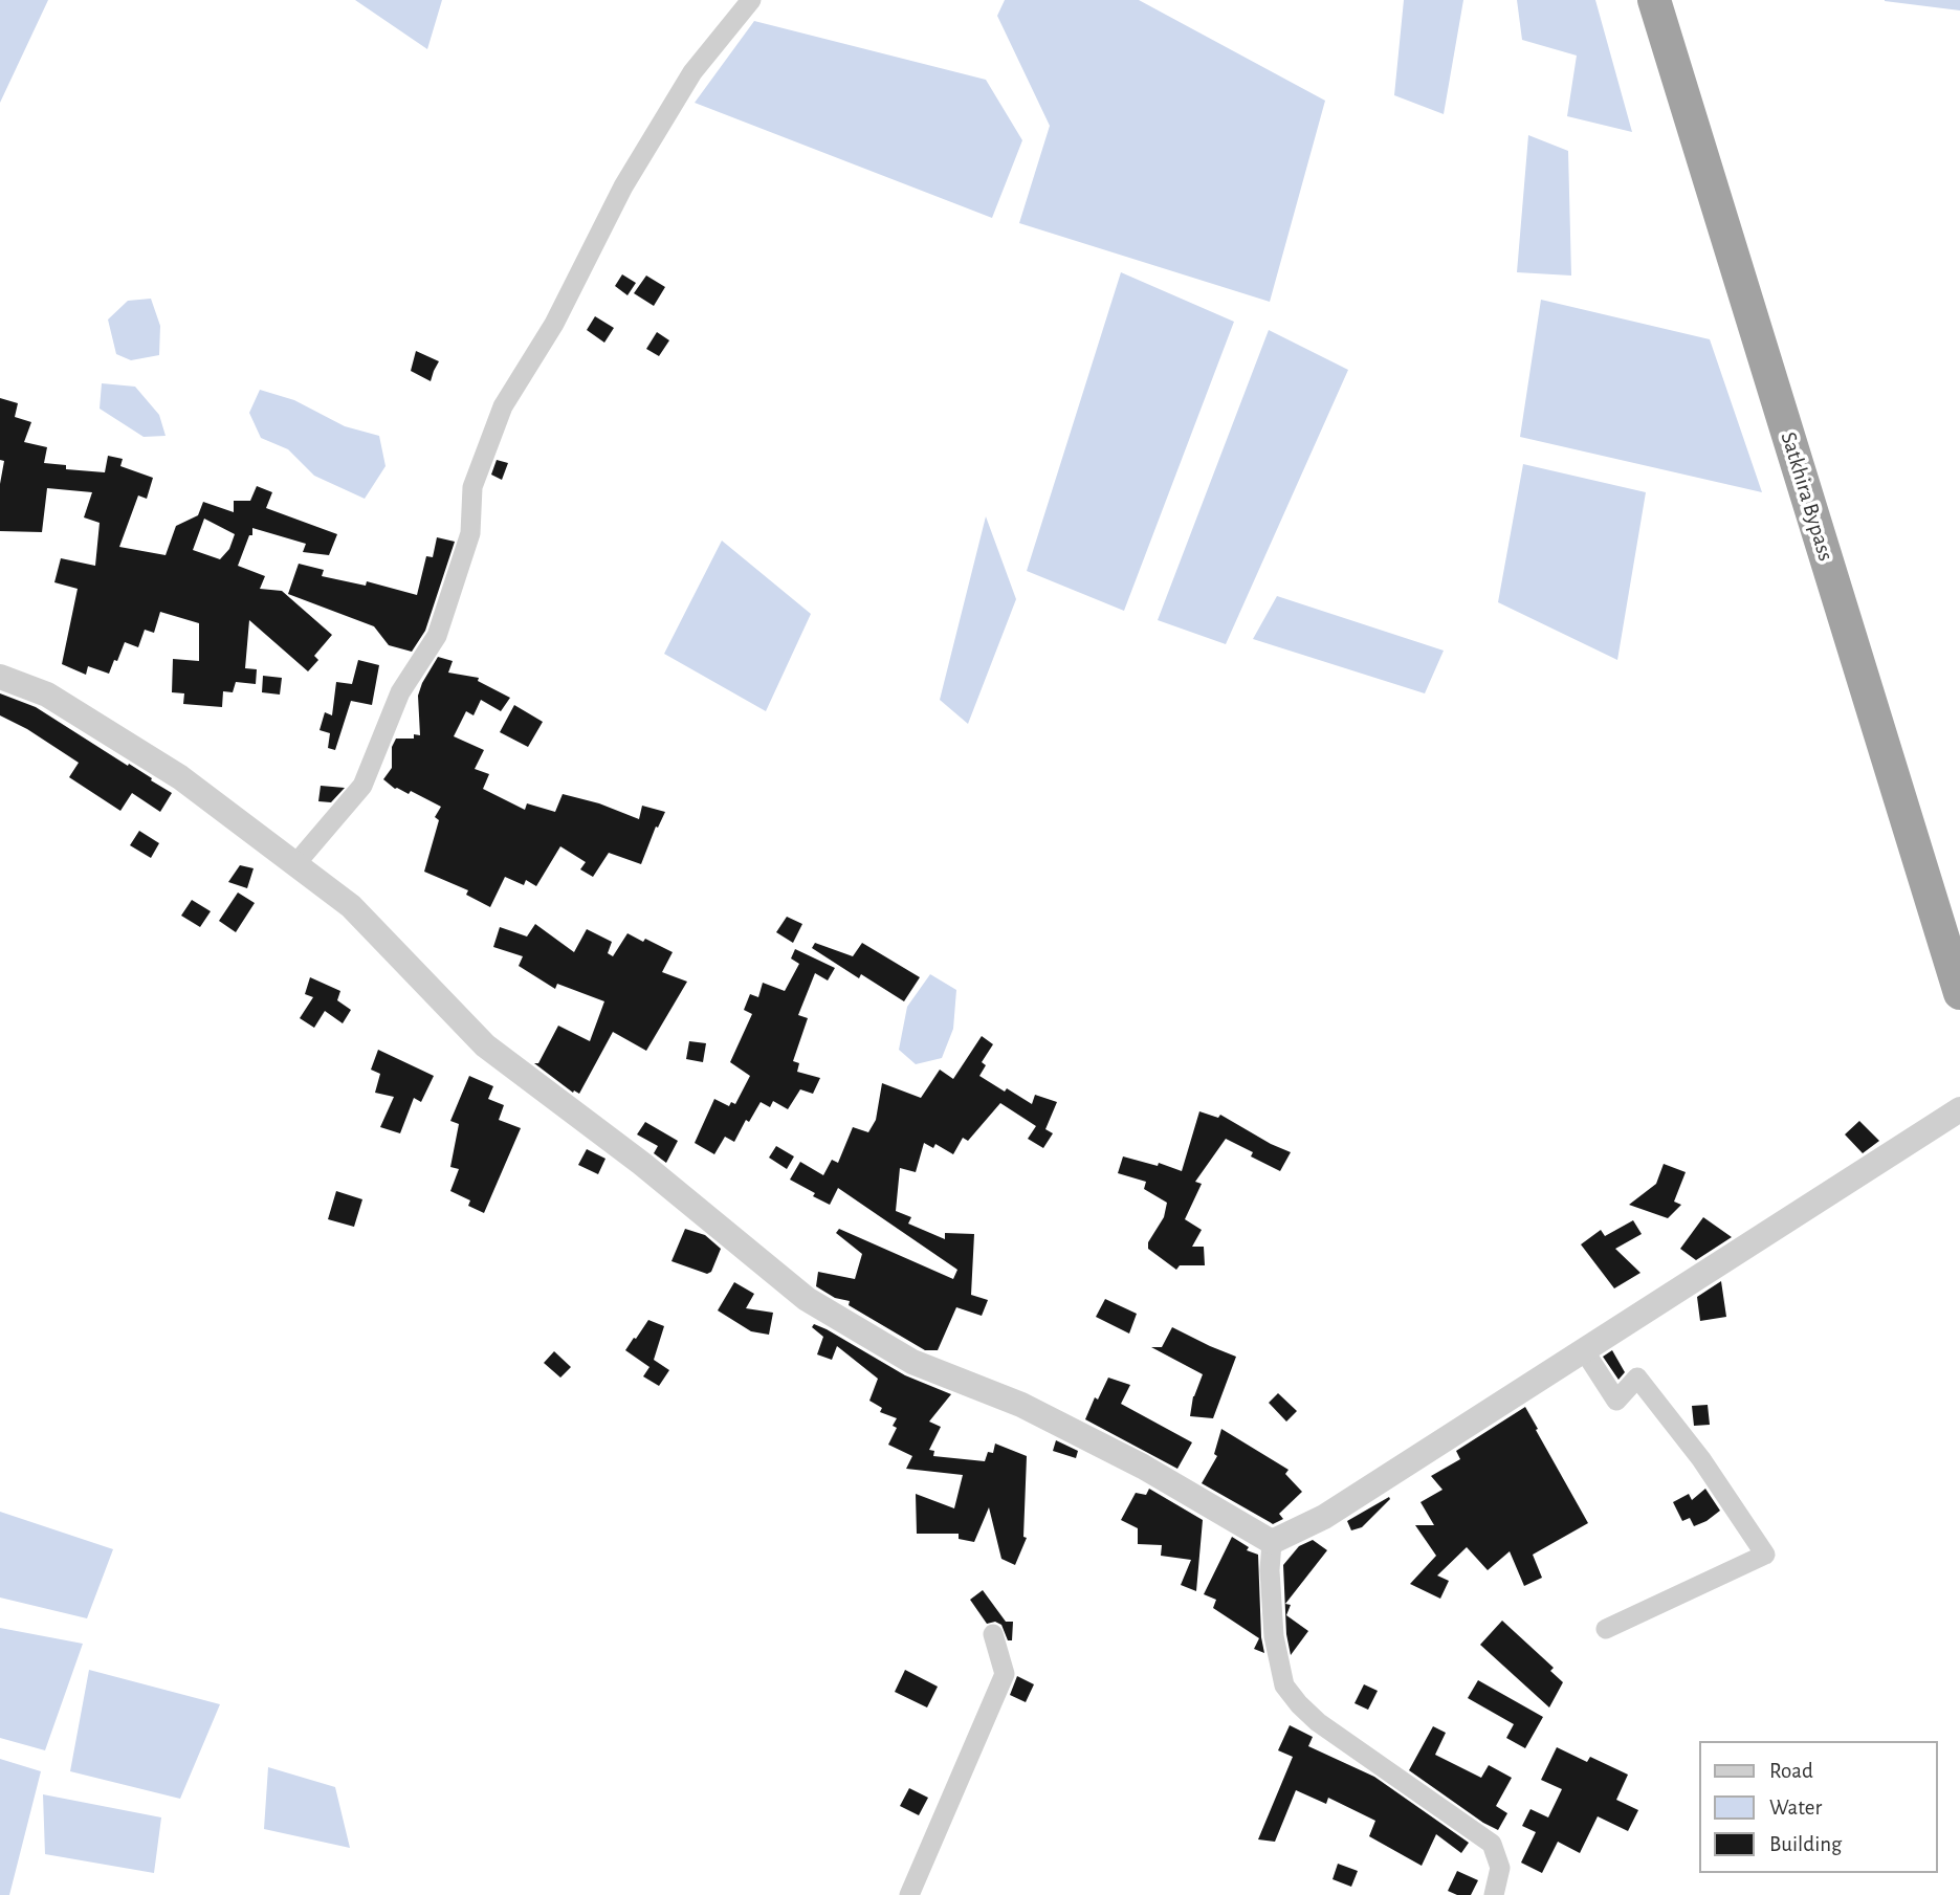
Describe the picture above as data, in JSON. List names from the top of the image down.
{
  "streets": {
    "highway": ["Satkhira Bypass"]
  },
  "legend": ["Road", "Water", "Building"]
}
